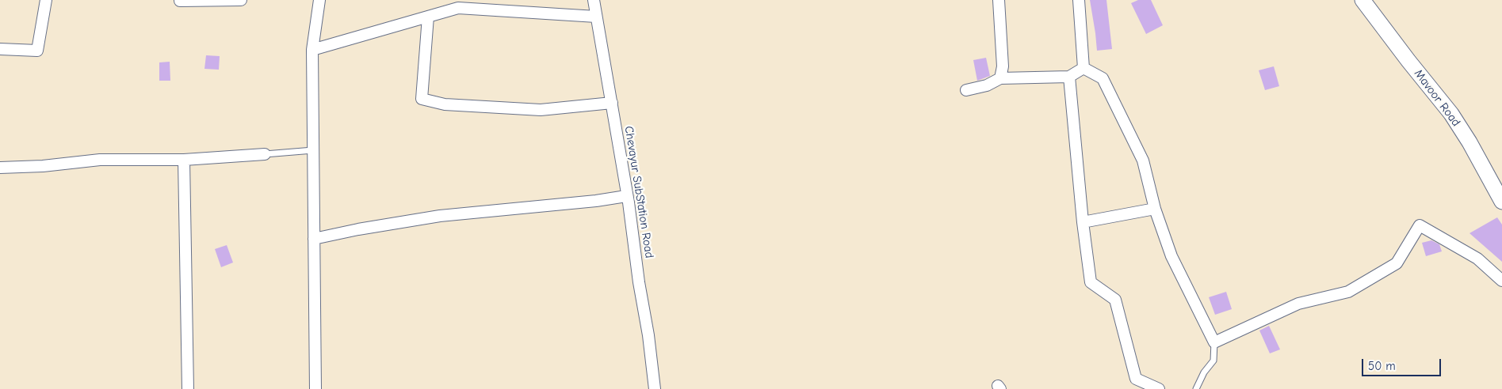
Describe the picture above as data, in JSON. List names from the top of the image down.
{
  "streets": {
    "main road": ["Mavoor Road"],
    "street": ["Chevayur SubStation Road"]
  },
  "scale_bar": "50 m"
}
